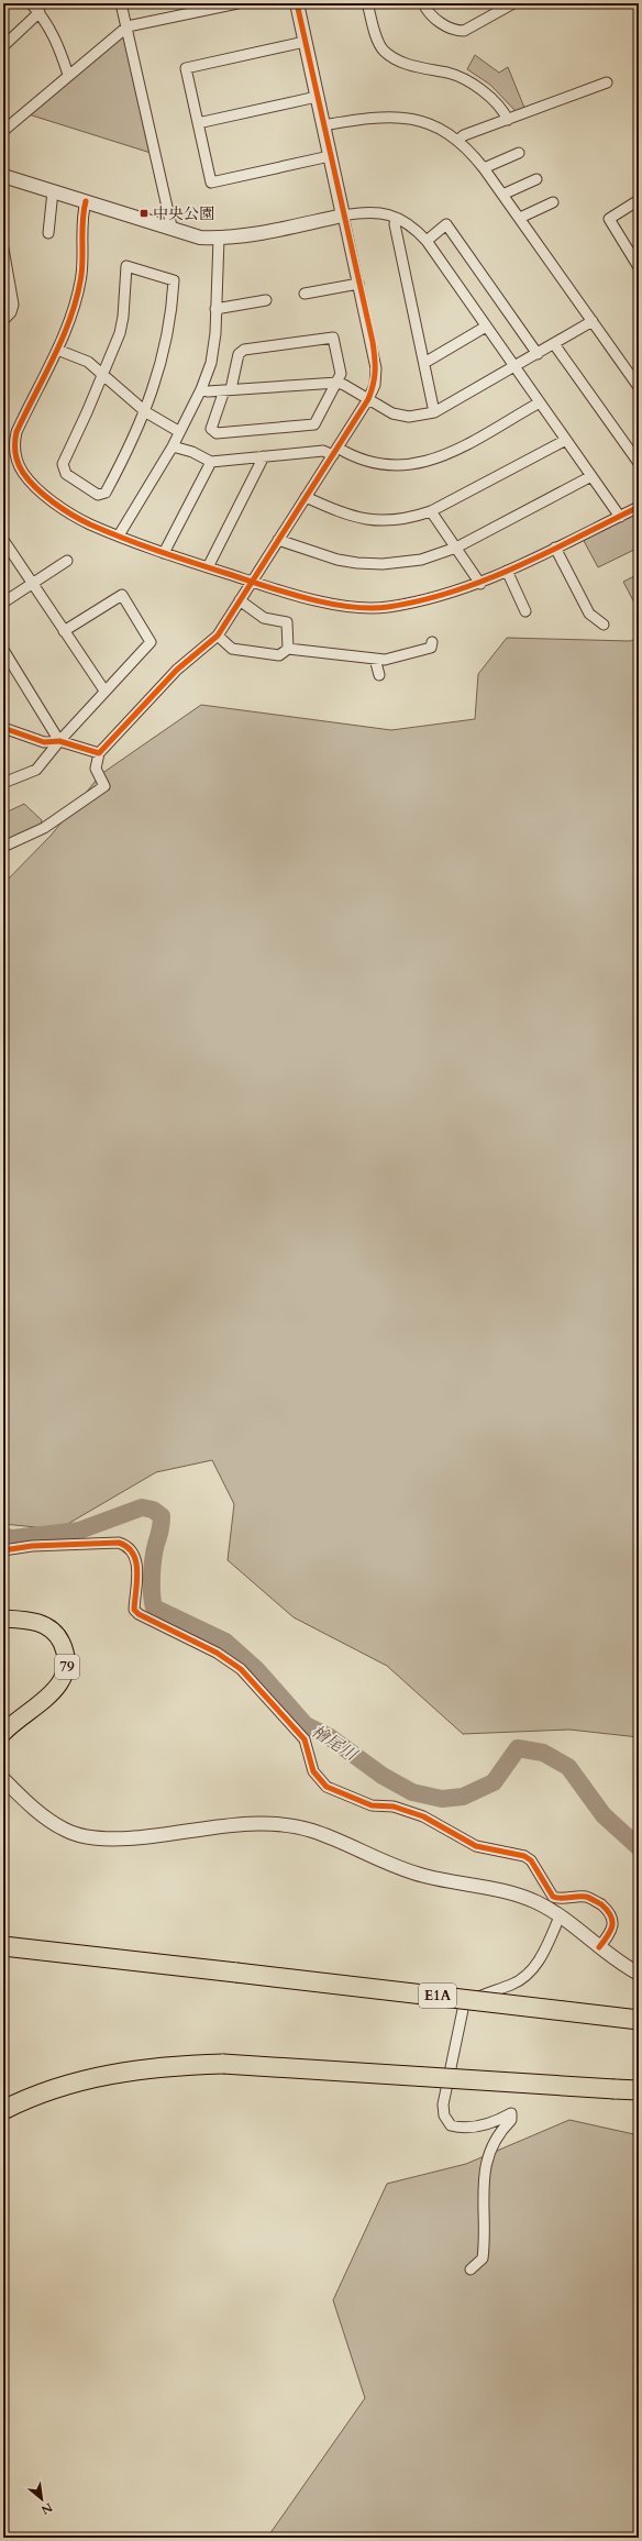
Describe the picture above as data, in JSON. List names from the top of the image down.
{
  "streets": {
    "highway": ["E1A"],
    "main road": ["79"]
  },
  "water": ["檜尾川"],
  "places": {
    "transit": ["中央公園"]
  },
  "north": "bottom right"
}
